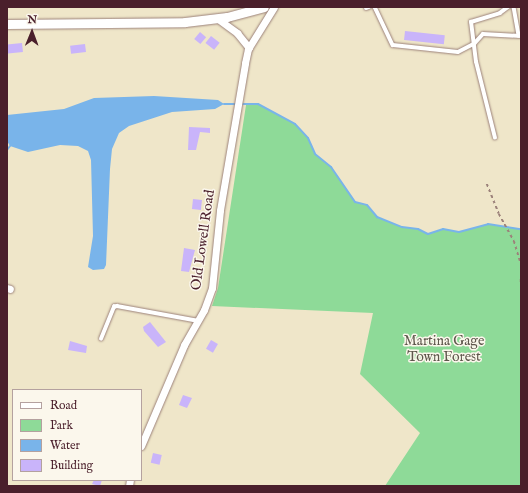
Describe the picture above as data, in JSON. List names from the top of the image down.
{
  "streets": {
    "street": ["Old Lowell Road"]
  },
  "parks": ["Martina Gage Town Forest"],
  "legend": [
    "Road",
    "Park",
    "Water",
    "Building"
  ],
  "north": "top"
}
